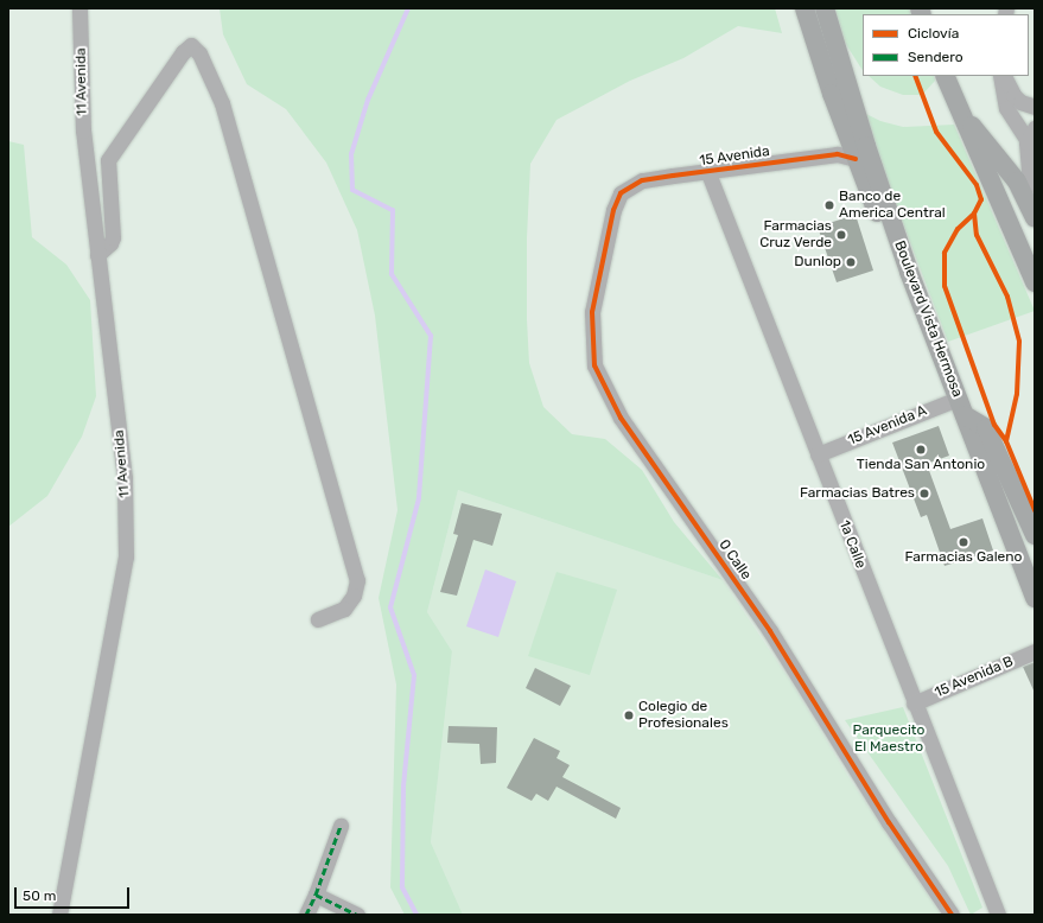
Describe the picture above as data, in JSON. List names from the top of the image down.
{
  "streets": {
    "main road": ["Boulevard Vista Hermosa"],
    "street": [
      "11 Avenida",
      "15 Avenida",
      "15 Avenida A",
      "1a Calle",
      "0 Calle",
      "15 Avenida B"
    ]
  },
  "crossings": [
    ["15 Avenida", "1a Calle"],
    ["15 Avenida", "0 Calle"],
    ["Boulevard Vista Hermosa", "15 Avenida A"],
    ["15 Avenida A", "1a Calle"],
    ["1a Calle", "15 Avenida B"]
  ],
  "parks": ["Parquecito El Maestro"],
  "places": [
    "Banco de America Central",
    "Farmacias Cruz Verde",
    "Dunlop",
    "Tienda San Antonio",
    "Farmacias Batres",
    "Farmacias Galeno",
    "Colegio de Profesionales"
  ],
  "legend": ["Ciclovía", "Sendero"],
  "scale_bar": "50 m"
}
